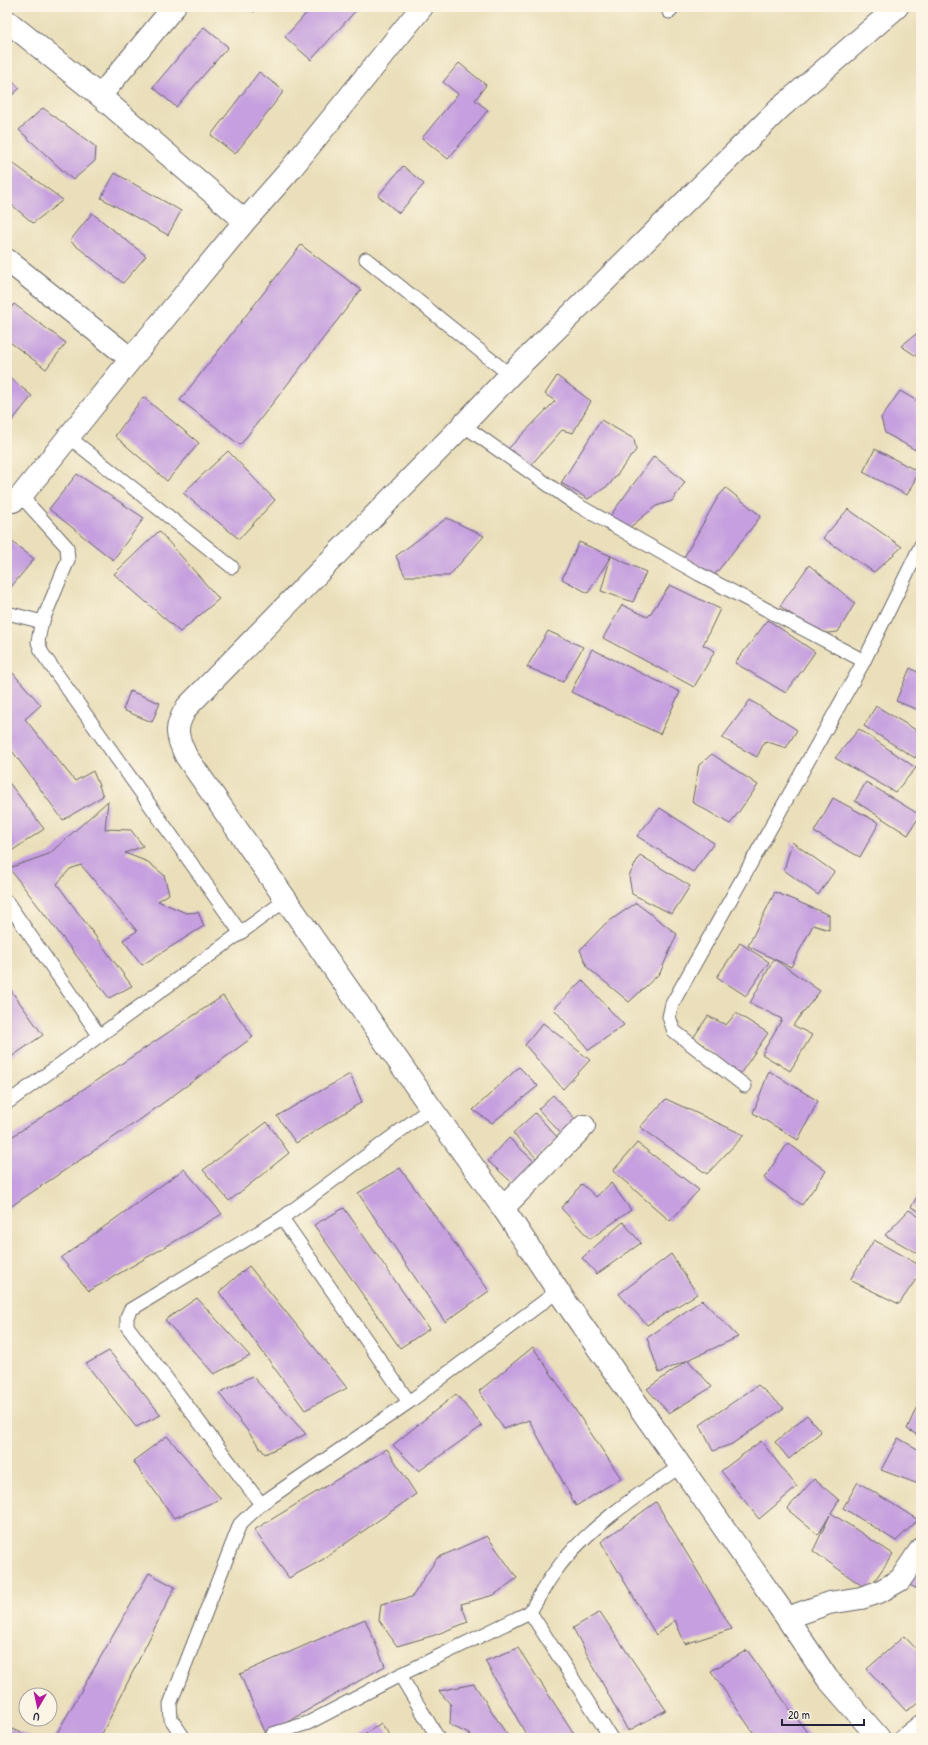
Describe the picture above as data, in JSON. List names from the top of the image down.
{
  "scale_bar": "20 m",
  "north": "bottom"
}
